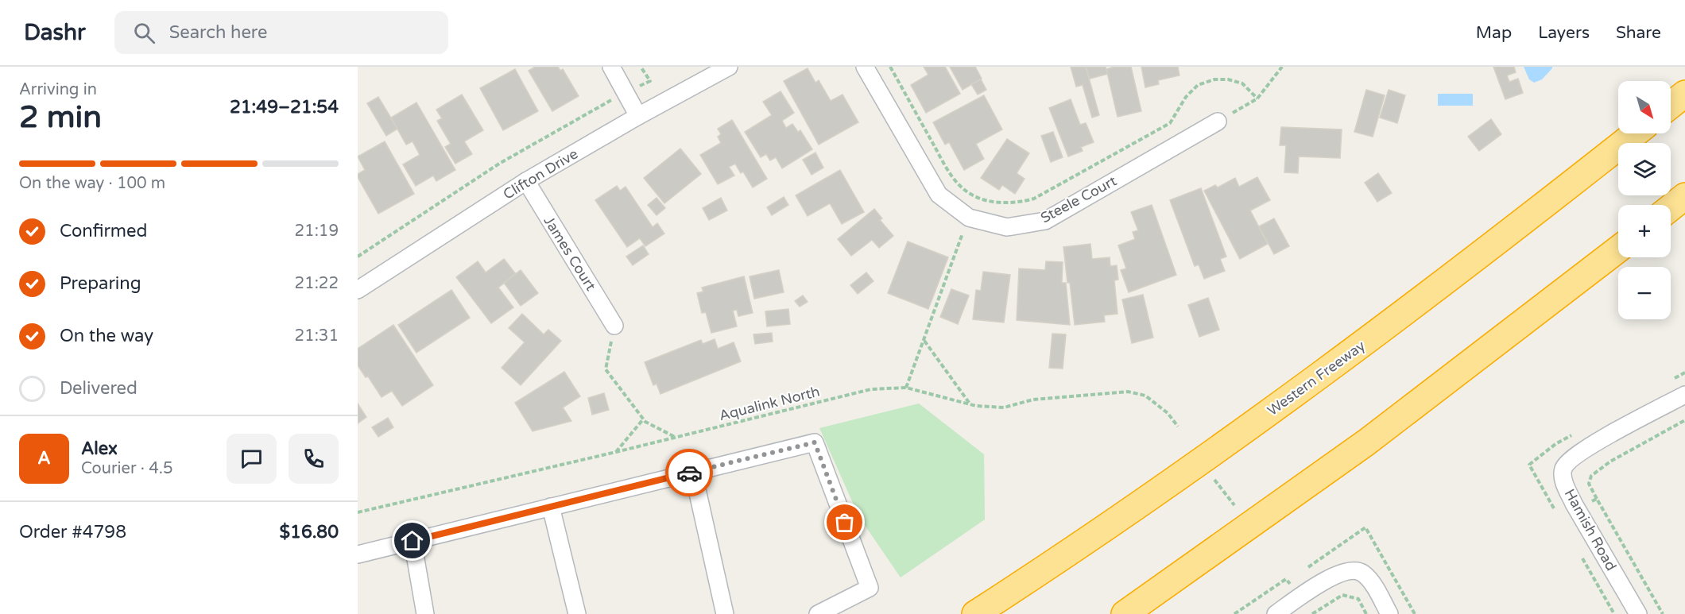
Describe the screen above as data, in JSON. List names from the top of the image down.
{
  "streets": {
    "highway": ["Western Freeway"],
    "street": [
      "Clifton Drive",
      "Steele Court",
      "James Court",
      "Hamish Road"
    ],
    "path": ["Aqualink North"]
  },
  "crossings": [
    ["Clifton Drive", "James Court"]
  ],
  "north": "bottom right",
  "page": {
    "header": "Dashr",
    "search": "Search here",
    "nav": ["Map", "Layers", "Share"],
    "heading": ["2 min", "Arriving in", "21:49–21:54"],
    "panel": [
      "Alex",
      "Courier · 4.5",
      "Order #4798",
      "$16.80"
    ],
    "map_buttons": ["+", "−"],
    "bar": "On the way · 100 m",
    "list": [
      ["Confirmed", "21:19"],
      ["Preparing", "21:22"],
      ["On the way", "21:31"],
      "Delivered"
    ],
    "round": "A"
  }
}
